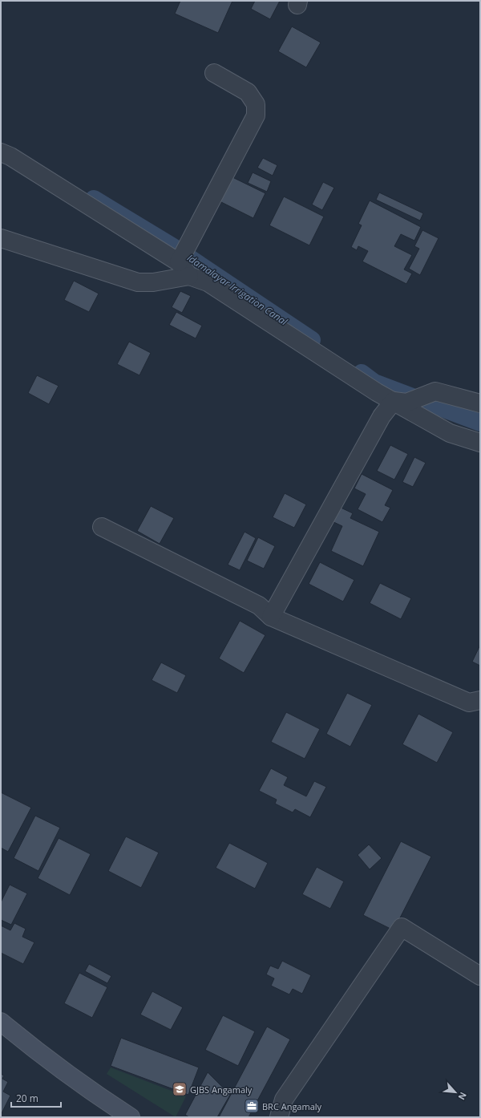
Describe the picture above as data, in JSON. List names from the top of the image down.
{
  "water": ["Idamalayar Irrigation Canal"],
  "places": {
    "school or university": ["GJBS Angamaly"],
    "office": ["BRC Angamaly"]
  },
  "scale_bar": "20 m",
  "north": "bottom right"
}
